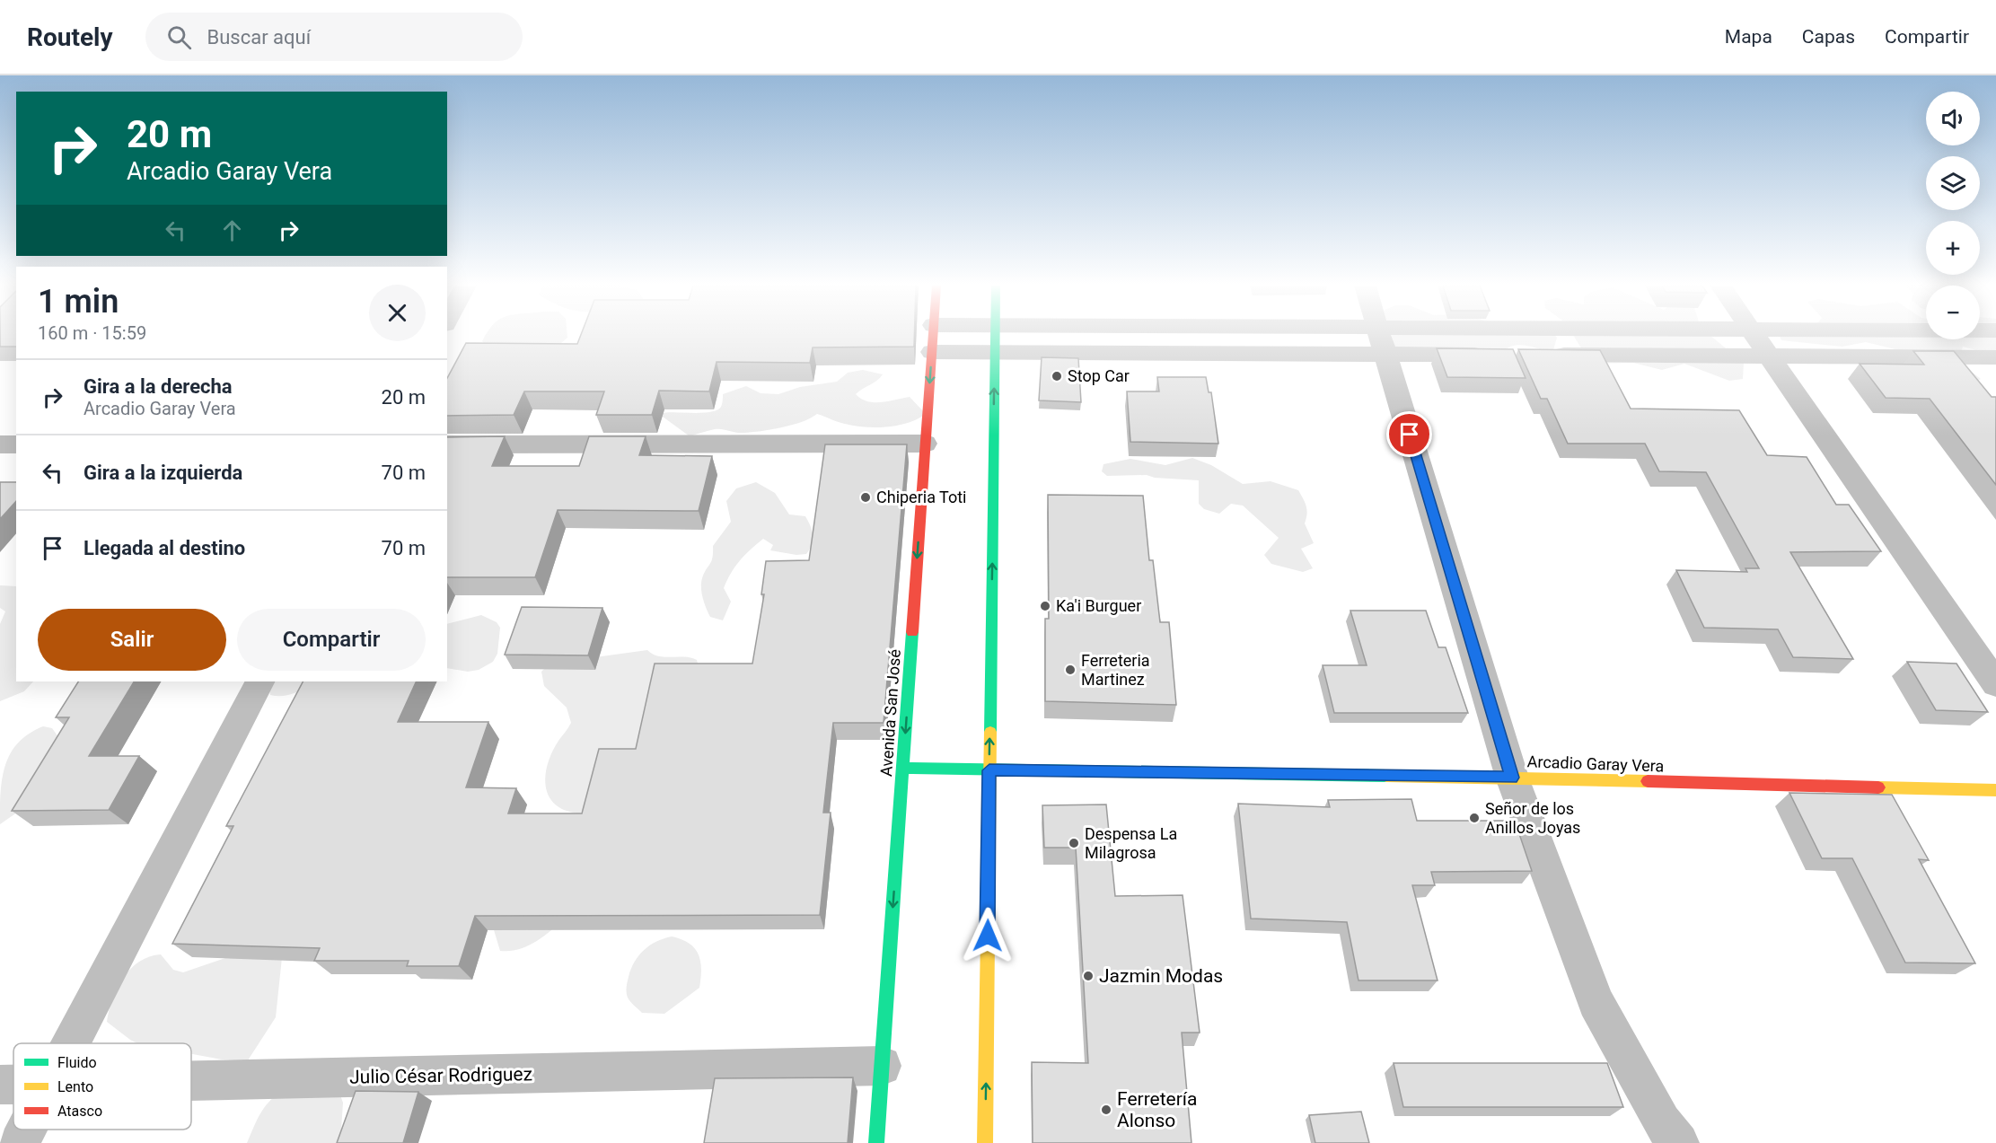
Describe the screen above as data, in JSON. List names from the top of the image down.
{
  "streets": {
    "street": ["Avenida San José", "Arcadio Garay Vera", "Julio César Rodriguez"]
  },
  "crossings": [
    ["Avenida San José", "Arcadio Garay Vera"],
    ["Avenida San José", "Julio César Rodriguez"]
  ],
  "places": [
    "Stop Car",
    "Chiperia Toti",
    "Ka'i Burguer",
    "Ferreteria Martinez",
    "Señor de los Anillos Joyas",
    "Despensa La Milagrosa",
    "Jazmin Modas",
    "Ferretería Alonso"
  ],
  "legend": ["Fluido", "Lento", "Atasco"],
  "page": {
    "header": "Routely",
    "search": "Buscar aquí",
    "nav": ["Mapa", "Capas", "Compartir"],
    "map_buttons": ["+", "−"],
    "turn": ["20 m", "Arcadio Garay Vera"],
    "heading": ["1 min", "160 m · 15:59"],
    "list": [
      {
        "name": "Gira a la derecha",
        "note": "Arcadio Garay Vera",
        "value": "20 m"
      },
      {
        "name": "Gira a la izquierda",
        "value": "70 m"
      },
      {
        "name": "Llegada al destino",
        "value": "70 m"
      }
    ],
    "buttons": ["Salir", "Compartir"]
  }
}
